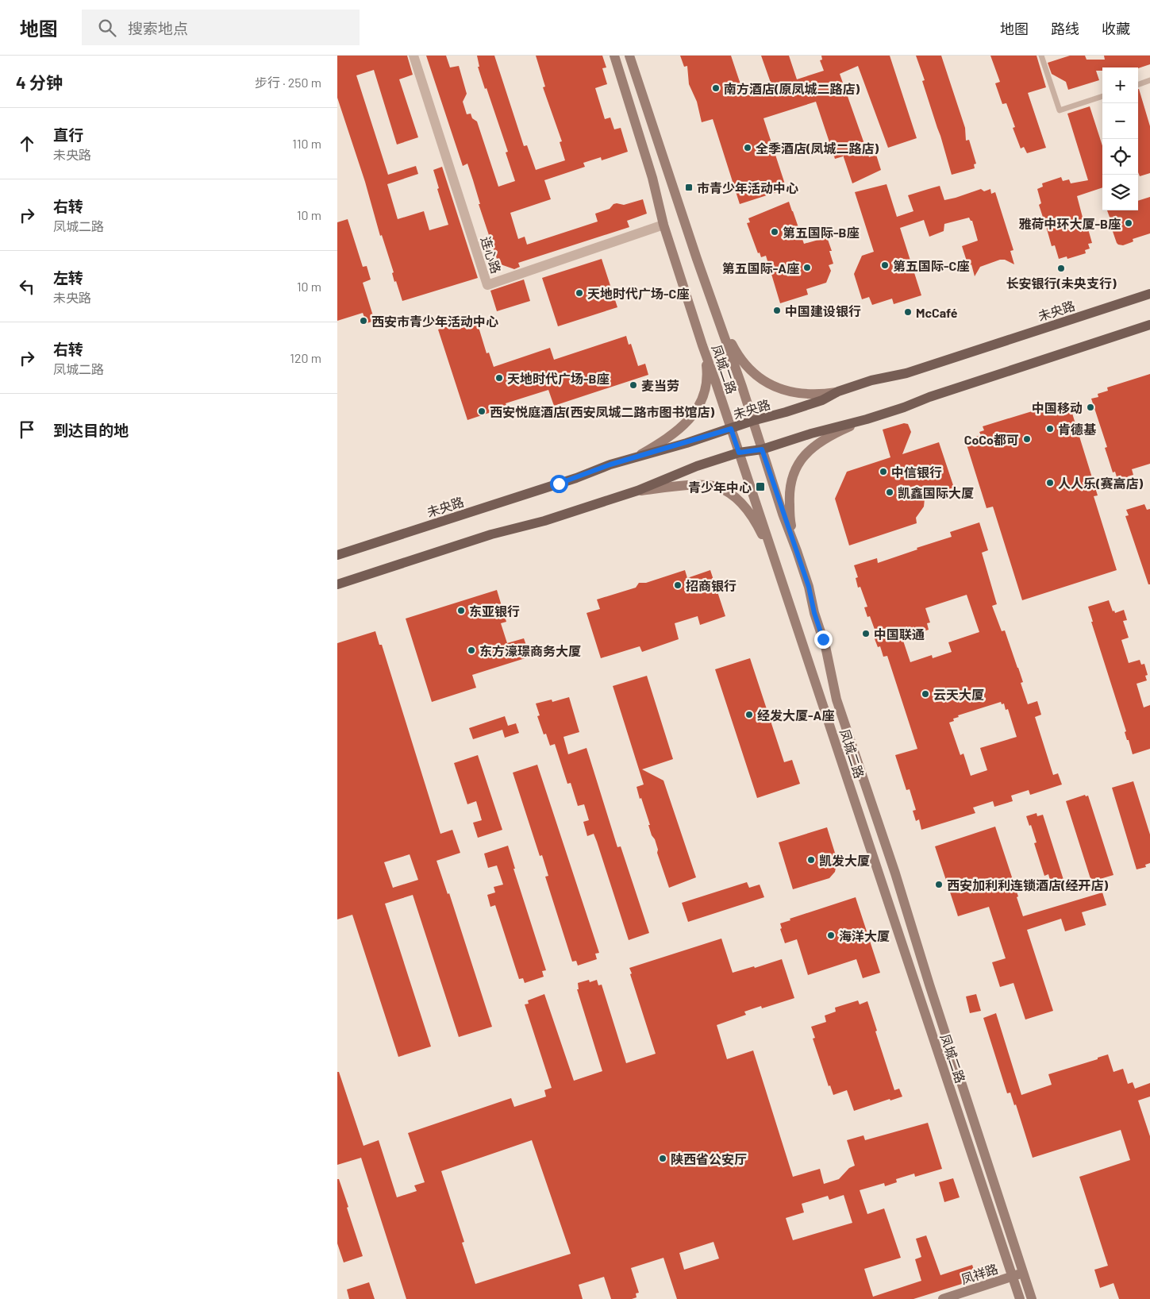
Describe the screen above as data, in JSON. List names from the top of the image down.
{
  "streets": {
    "main road": ["未央路", "凤城二路", "凤祥路"],
    "street": ["连心路"]
  },
  "crossings": [
    ["连心路", "凤城二路"],
    ["未央路", "凤城二路"],
    ["凤城二路", "凤祥路"]
  ],
  "places": {
    "other": [
      "南方酒店(原凤城二路店)",
      "全季酒店(凤城二路店)",
      "雅荷中环大厦-B座",
      "第五国际-B座",
      "第五国际-C座",
      "第五国际-A座",
      "长安银行(未央支行)",
      "天地时代广场-C座",
      "中国建设银行",
      "McCafé",
      "西安市青少年活动中心",
      "天地时代广场-B座",
      "麦当劳",
      "中国移动",
      "西安悦庭酒店(西安凤城二路市图书馆店)",
      "肯德基",
      "CoCo都可",
      "中信银行",
      "人人乐(赛高店)",
      "凯鑫国际大厦",
      "招商银行",
      "东亚银行",
      "中国联通",
      "东方濠璟商务大厦",
      "云天大厦",
      "经发大厦-A座",
      "凯发大厦",
      "西安加利利连锁酒店(经开店)",
      "海洋大厦",
      "陕西省公安厅"
    ],
    "transit": ["市青少年活动中心", "青少年中心"]
  },
  "page": {
    "header": "地图",
    "search": "搜索地点",
    "nav": ["地图", "路线", "收藏"],
    "heading": ["4 分钟", "步行 · 250 m"],
    "map_buttons": ["+", "−"],
    "list": [
      ["直行", "未央路", "110 m"],
      ["右转", "凤城二路", "10 m"],
      ["左转", "未央路", "10 m"],
      ["右转", "凤城二路", "120 m"],
      "到达目的地"
    ]
  }
}
